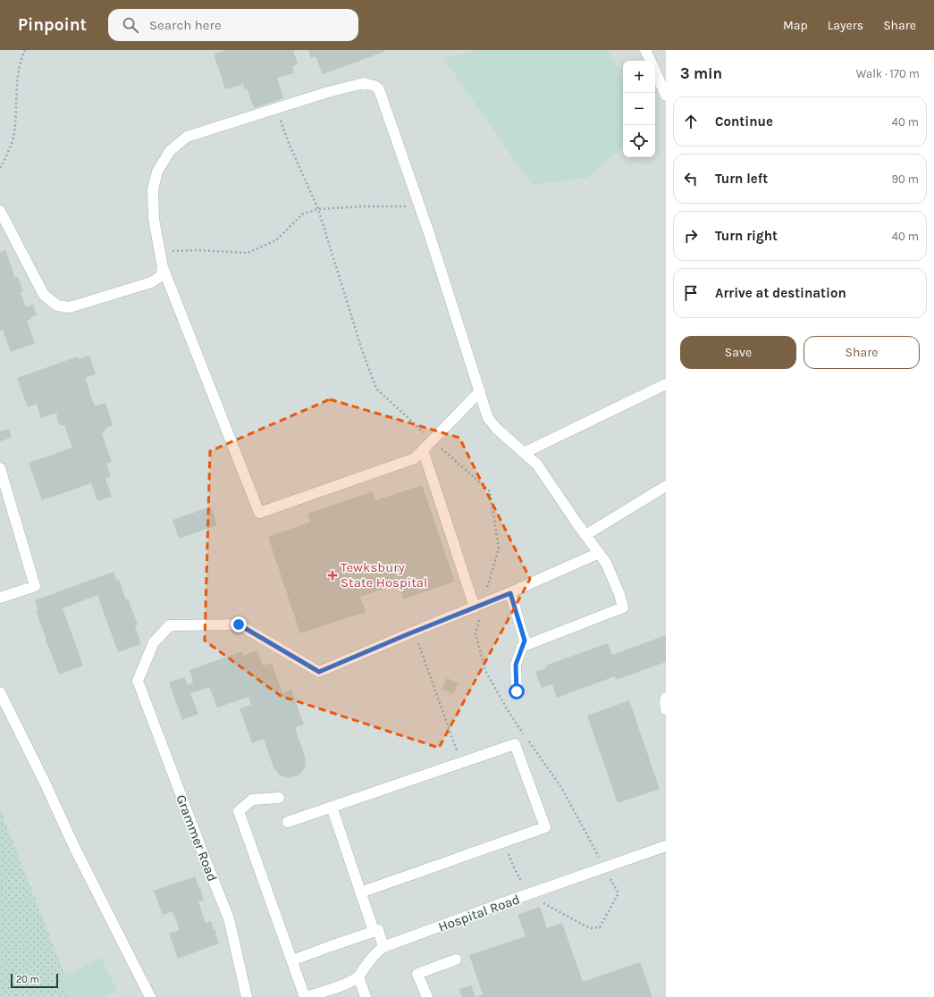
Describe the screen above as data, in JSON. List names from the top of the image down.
{
  "streets": {
    "street": ["Grammer Road", "Hospital Road"]
  },
  "places": {
    "health": ["Tewksbury State Hospital"]
  },
  "scale_bar": "20 m",
  "page": {
    "header": "Pinpoint",
    "search": "Search here",
    "nav": ["Map", "Layers", "Share"],
    "heading": ["3 min", "Walk · 170 m"],
    "map_buttons": ["+", "−"],
    "list": [
      ["Continue", "40 m"],
      ["Turn left", "90 m"],
      ["Turn right", "40 m"],
      "Arrive at destination"
    ],
    "buttons": ["Save", "Share"],
    "scale": "20 m"
  }
}
